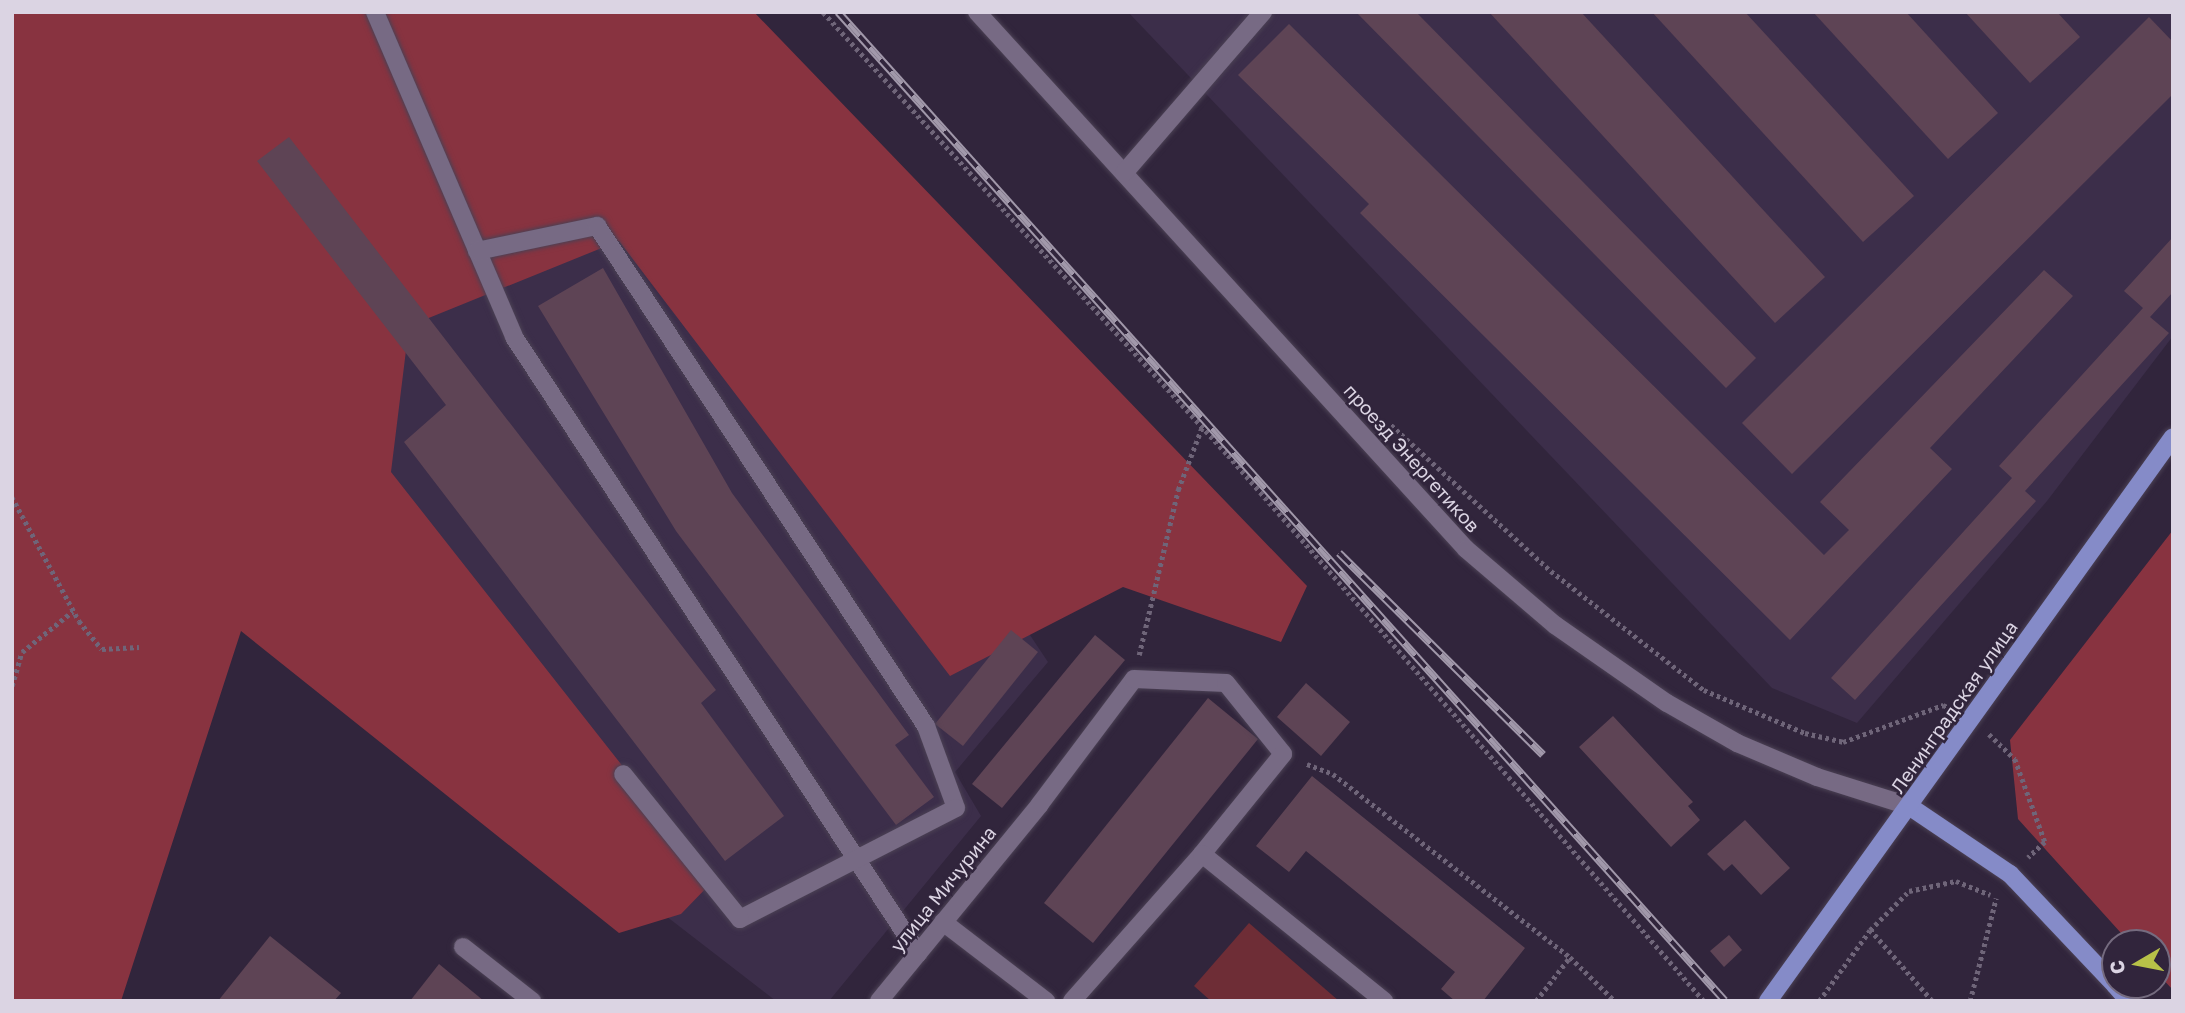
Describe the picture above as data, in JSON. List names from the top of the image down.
{
  "streets": {
    "main road": ["Ленинградская улица"],
    "street": ["проезд Энергетиков", "улица Мичурина"]
  },
  "crossings": [
    ["проезд Энергетиков", "Ленинградская улица"]
  ],
  "north": "left"
}
